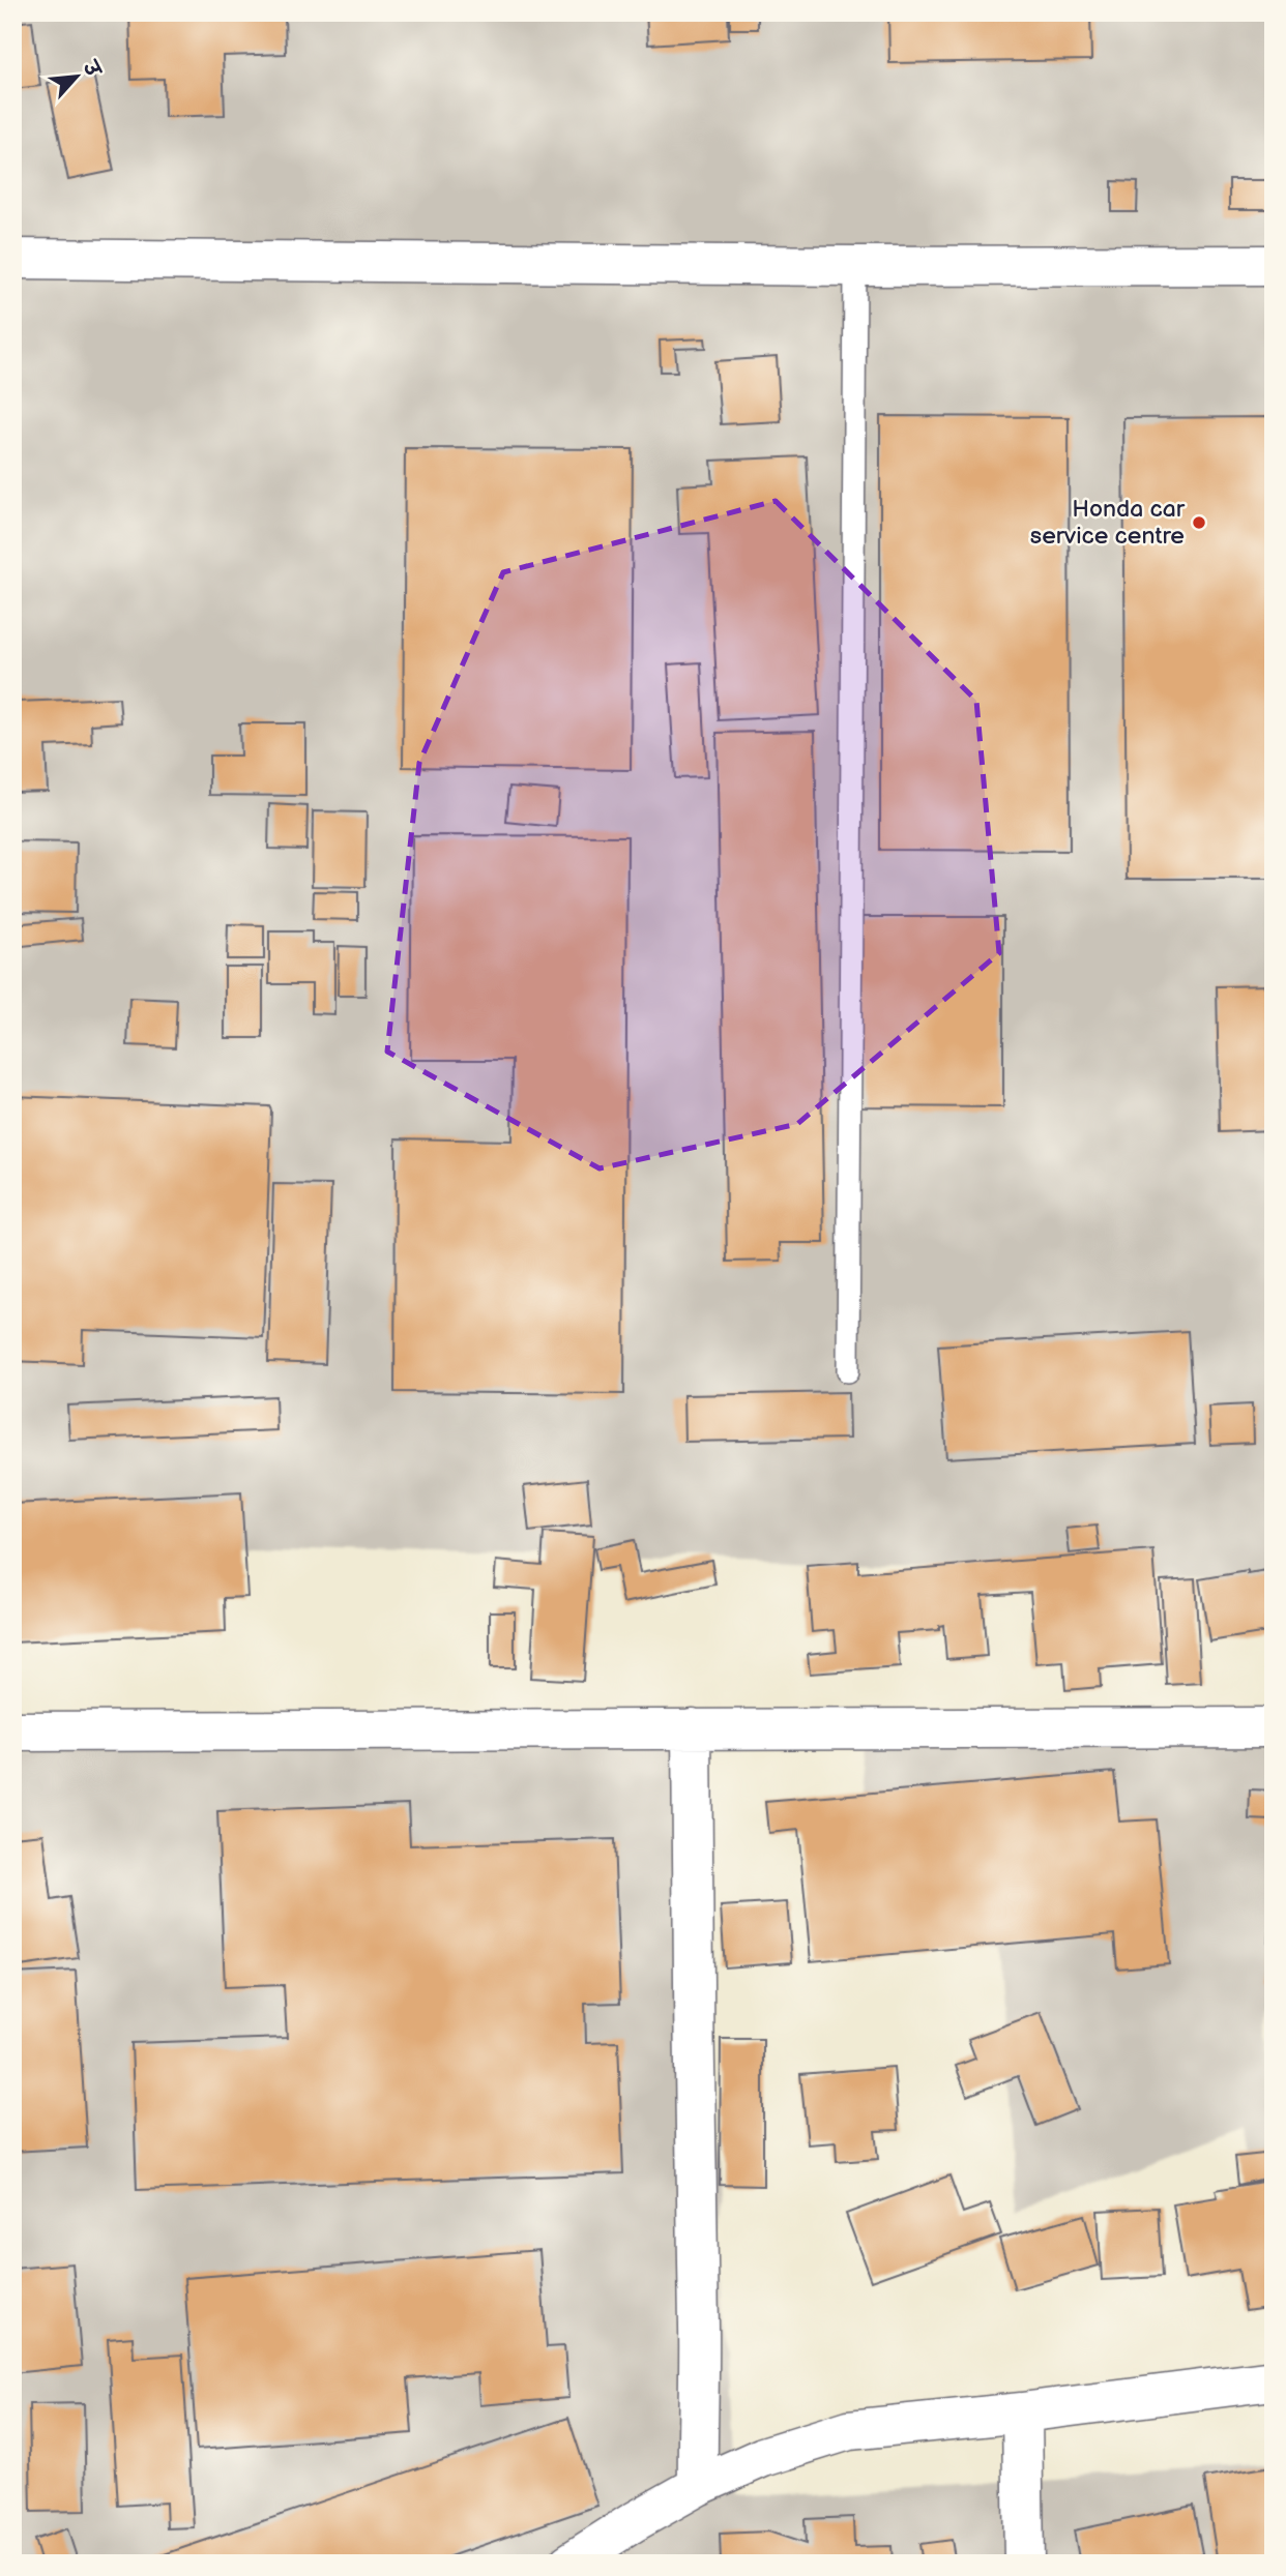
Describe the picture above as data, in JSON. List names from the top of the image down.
{
  "places": ["Honda car service centre"],
  "north": "top right"
}
